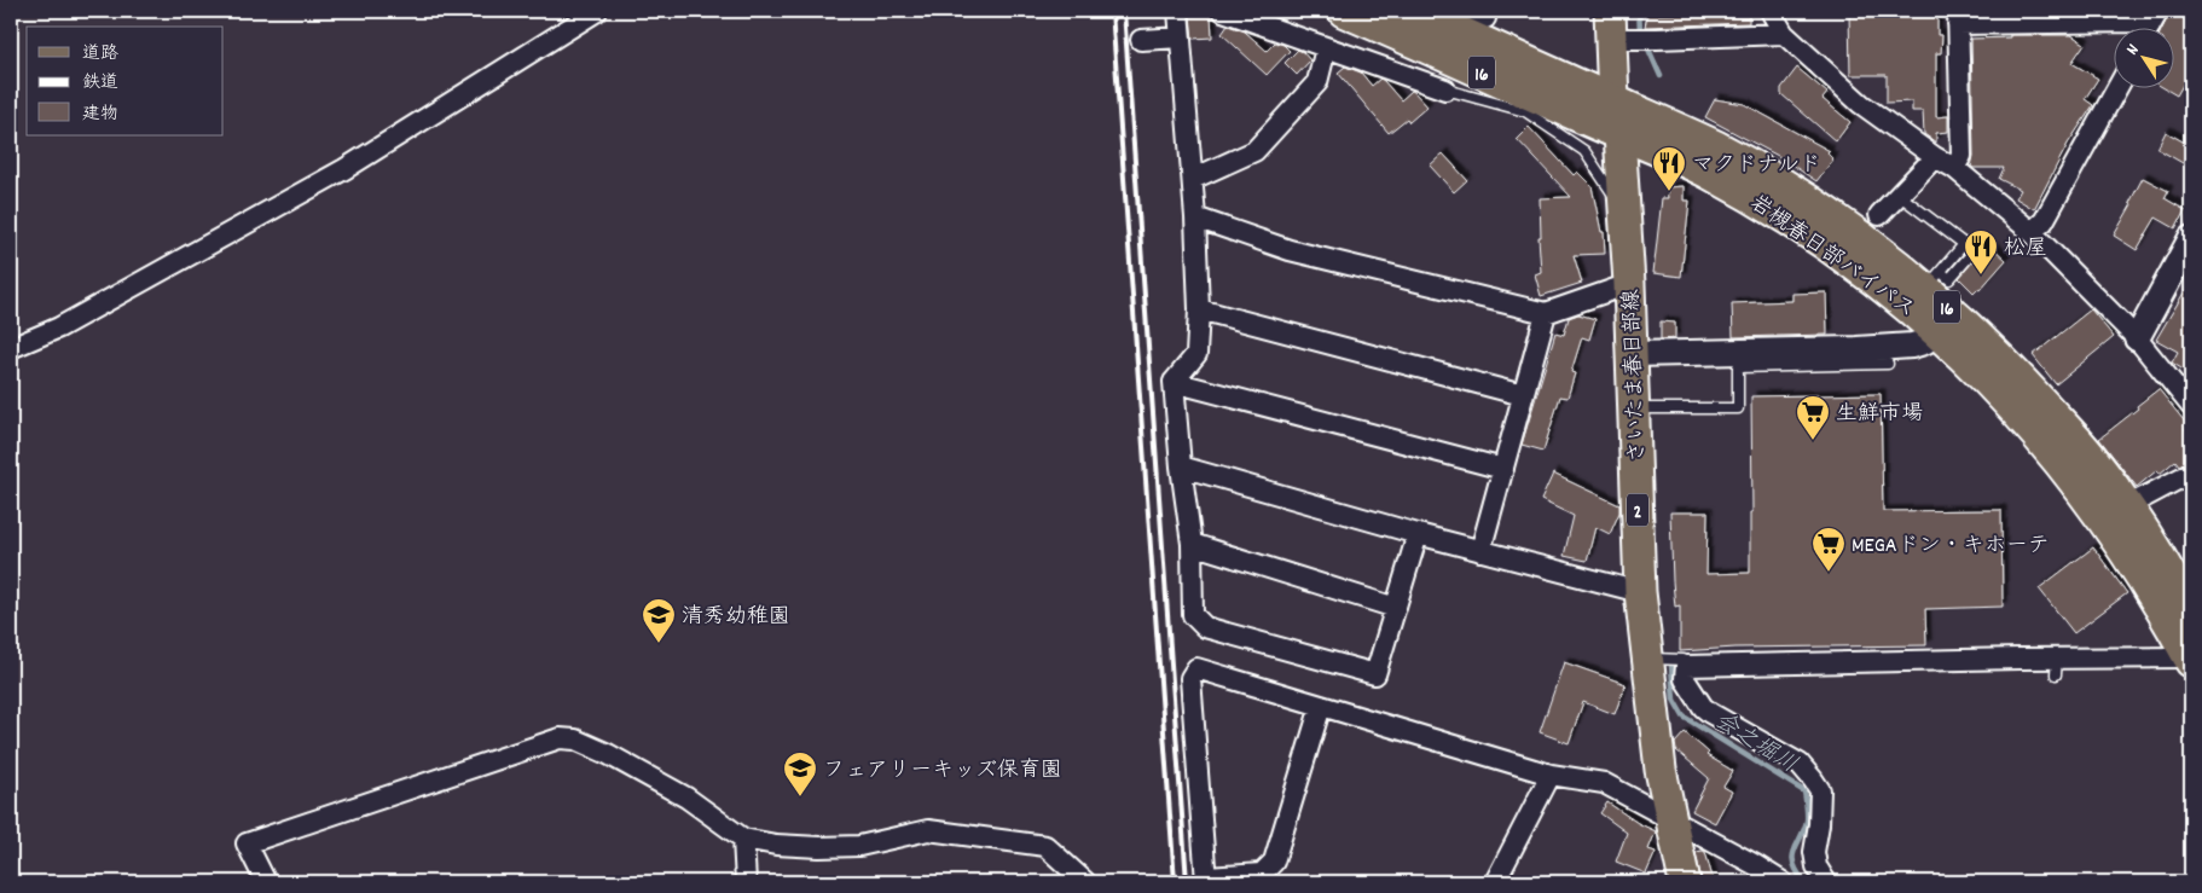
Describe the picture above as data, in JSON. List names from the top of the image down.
{
  "streets": {
    "highway": ["16", "岩槻春日部バイパス"],
    "main road": ["さいたま春日部線", "2"]
  },
  "crossings": [
    ["岩槻春日部バイパス", "さいたま春日部線"]
  ],
  "water": ["会之堀川"],
  "places": {
    "restaurant": ["マクドナルド", "松屋"],
    "supermarket": ["生鮮市場", "MEGAドン・キホーテ"],
    "school or university": ["清秀幼稚園", "フェアリーキッズ保育園"]
  },
  "legend": ["道路", "鉄道", "建物"],
  "north": "top left"
}
